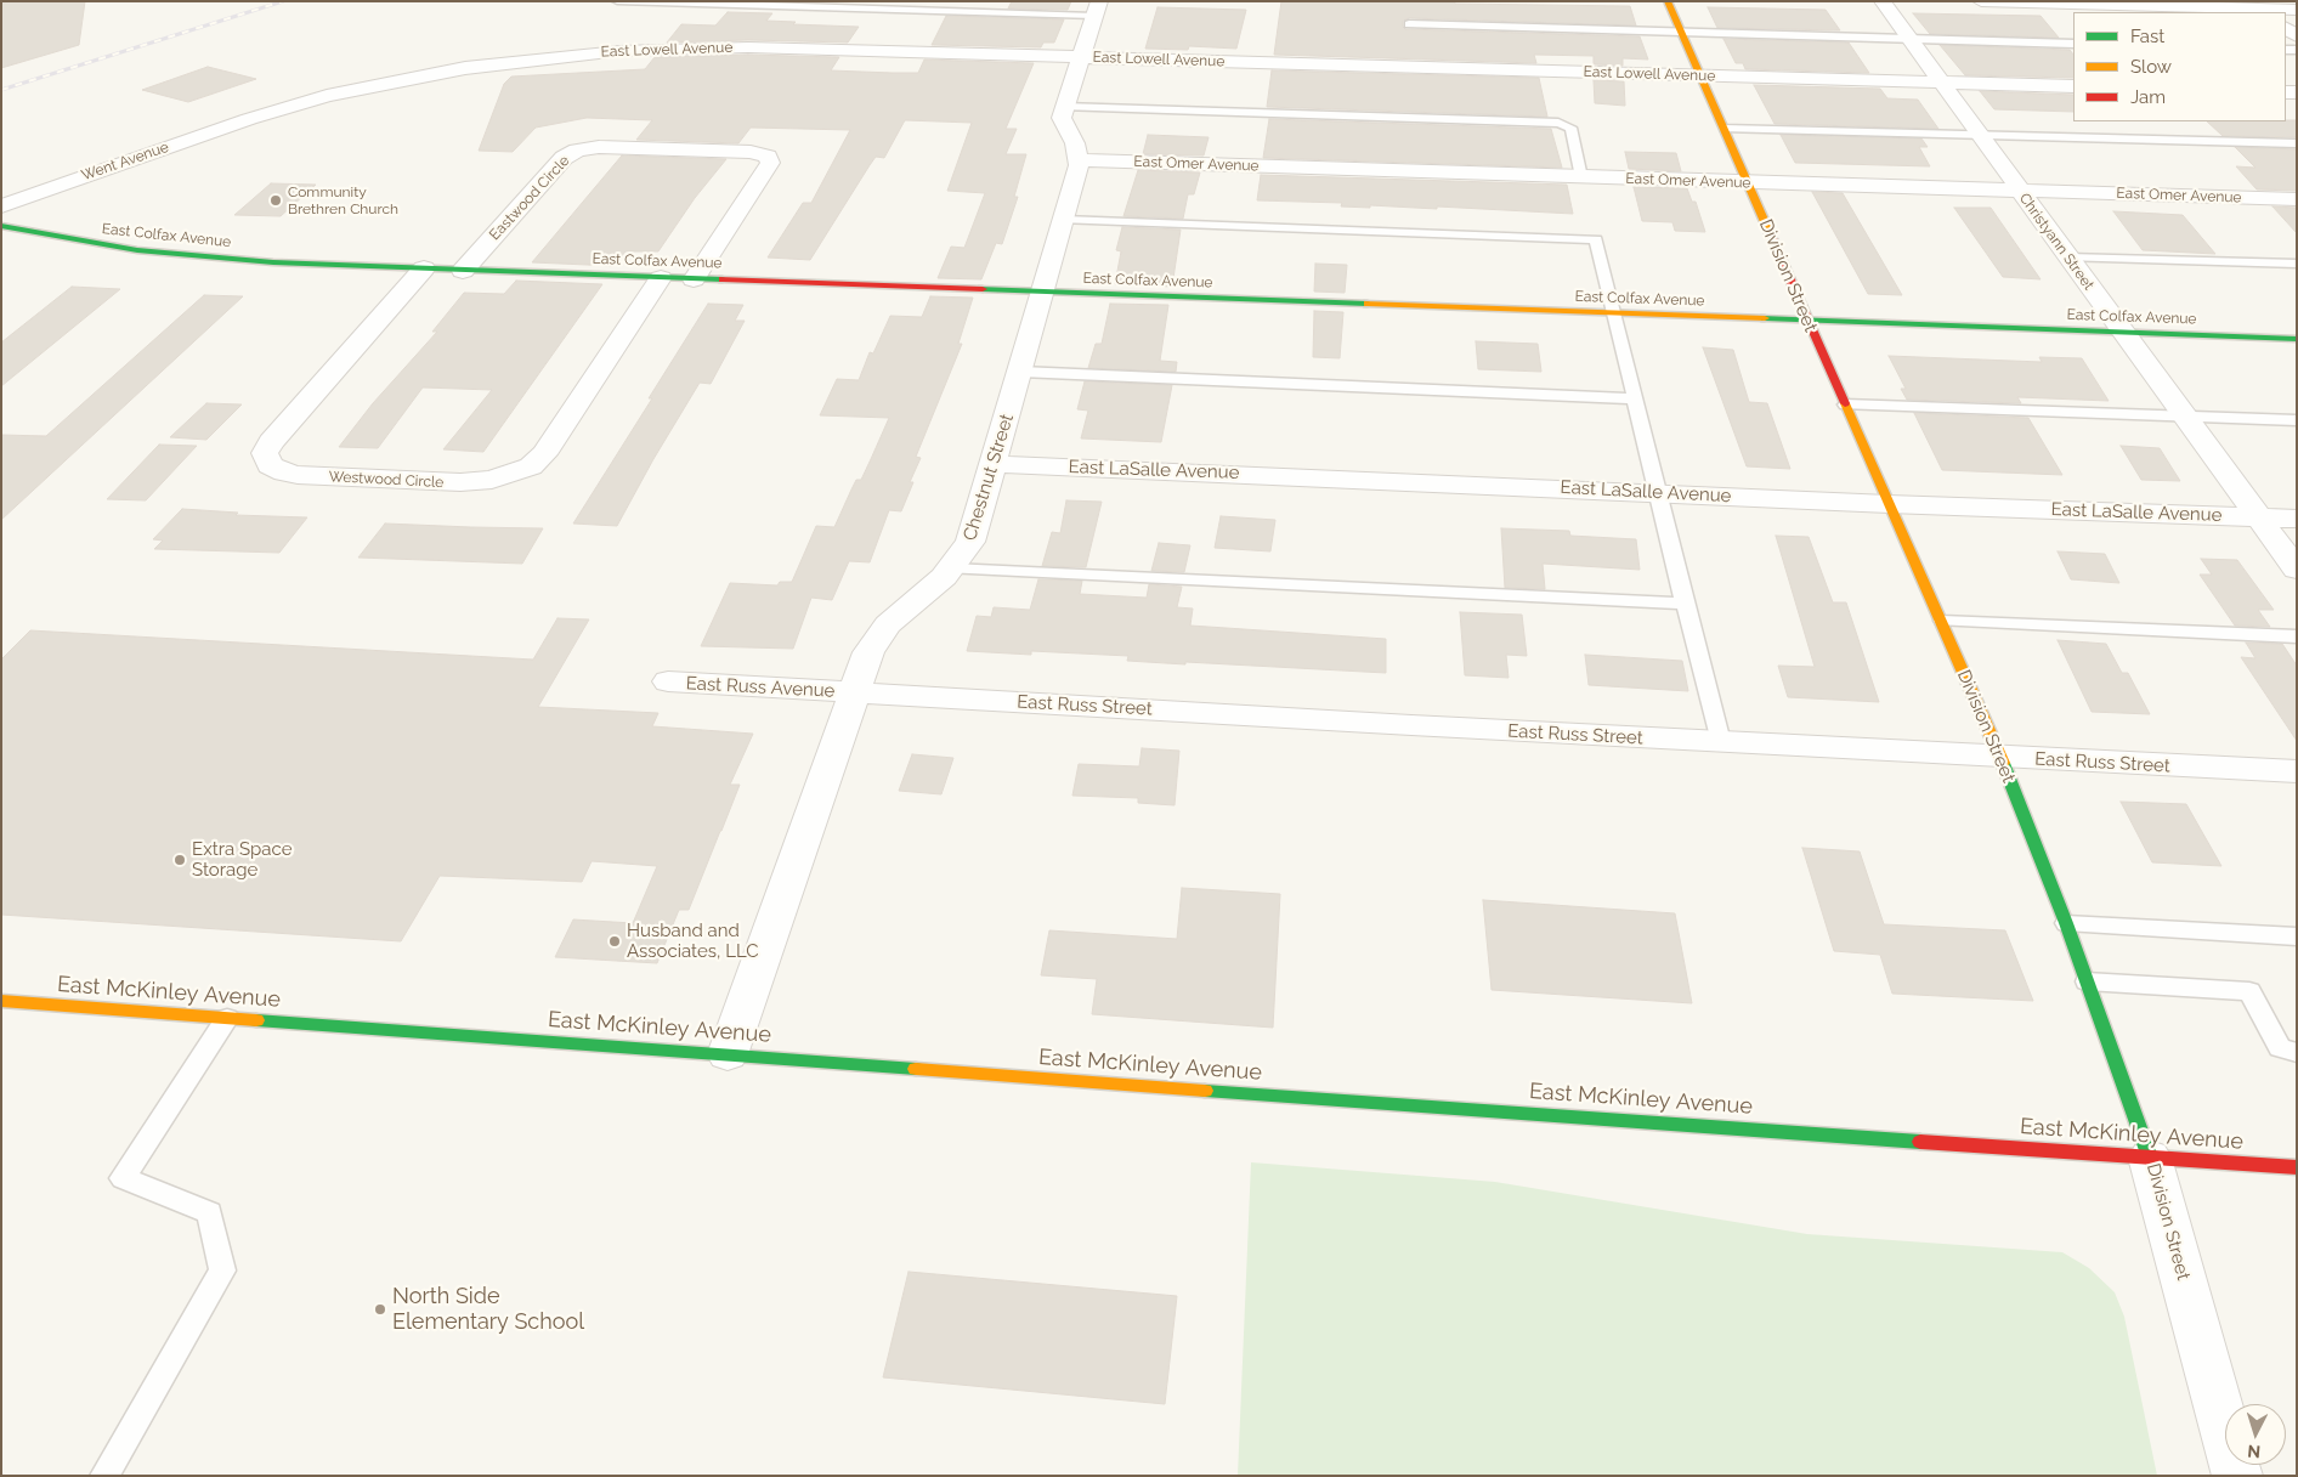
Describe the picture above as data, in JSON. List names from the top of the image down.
{
  "streets": {
    "street": [
      "East Lowell Avenue",
      "Went Avenue",
      "East Omer Avenue",
      "Eastwood Circle",
      "East Colfax Avenue",
      "Christyann Street",
      "Division Street",
      "East LaSalle Avenue",
      "Chestnut Street",
      "Westwood Circle",
      "East Russ Avenue",
      "East Russ Street",
      "East McKinley Avenue"
    ]
  },
  "crossings": [
    ["East Lowell Avenue", "Went Avenue"],
    ["East Lowell Avenue", "Christyann Street"],
    ["East Lowell Avenue", "Division Street"],
    ["East Omer Avenue", "Christyann Street"],
    ["East Omer Avenue", "Division Street"],
    ["East Omer Avenue", "Chestnut Street"],
    ["Eastwood Circle", "East Colfax Avenue"],
    ["East Colfax Avenue", "Christyann Street"],
    ["East Colfax Avenue", "Division Street"],
    ["East Colfax Avenue", "Chestnut Street"],
    ["East Colfax Avenue", "Westwood Circle"],
    ["Christyann Street", "East LaSalle Avenue"],
    ["Division Street", "East LaSalle Avenue"],
    ["Division Street", "East Russ Street"],
    ["Division Street", "East McKinley Avenue"],
    ["East LaSalle Avenue", "Chestnut Street"],
    ["Chestnut Street", "East Russ Avenue"],
    ["Chestnut Street", "East Russ Street"],
    ["Chestnut Street", "East McKinley Avenue"],
    ["East Russ Avenue", "East Russ Street"]
  ],
  "places": [
    "Community Brethren Church",
    "Extra Space Storage",
    "Husband and Associates, LLC",
    "North Side Elementary School"
  ],
  "legend": ["Fast", "Slow", "Jam"],
  "north": "bottom"
}
